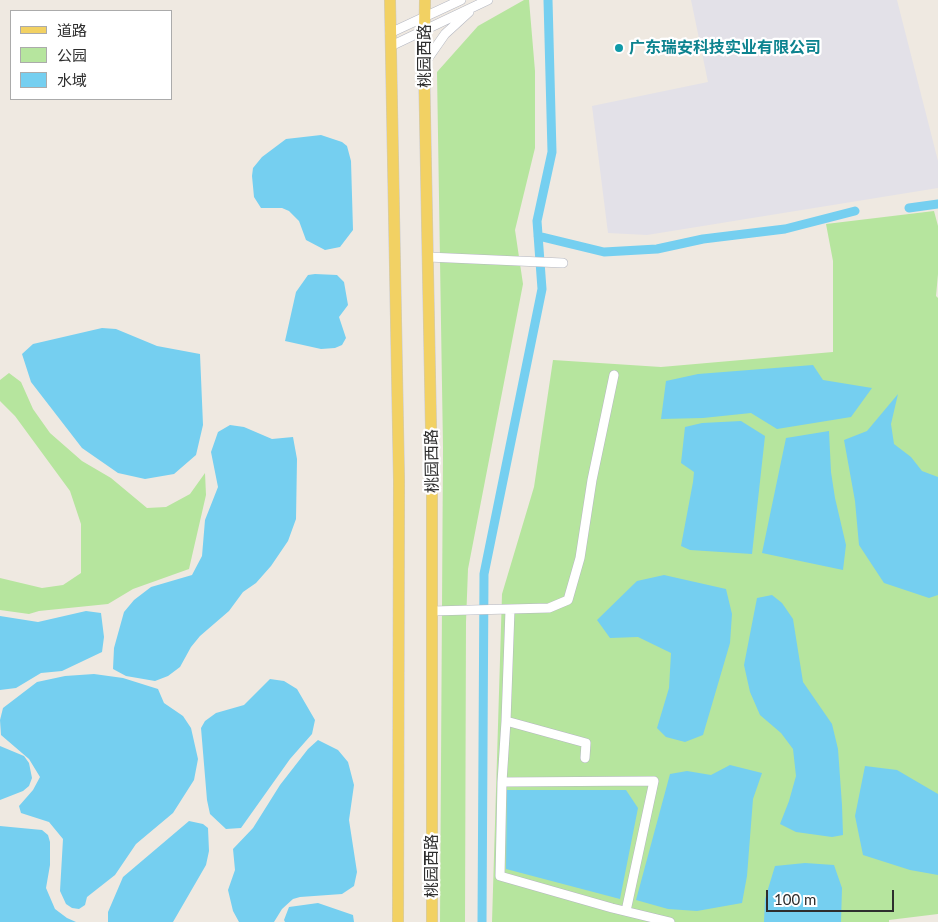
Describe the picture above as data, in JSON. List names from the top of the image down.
{
  "streets": {
    "main road": ["桃园西路"]
  },
  "places": ["广东瑞安科技实业有限公司"],
  "legend": ["道路", "公园", "水域"],
  "scale_bar": "100 m"
}
